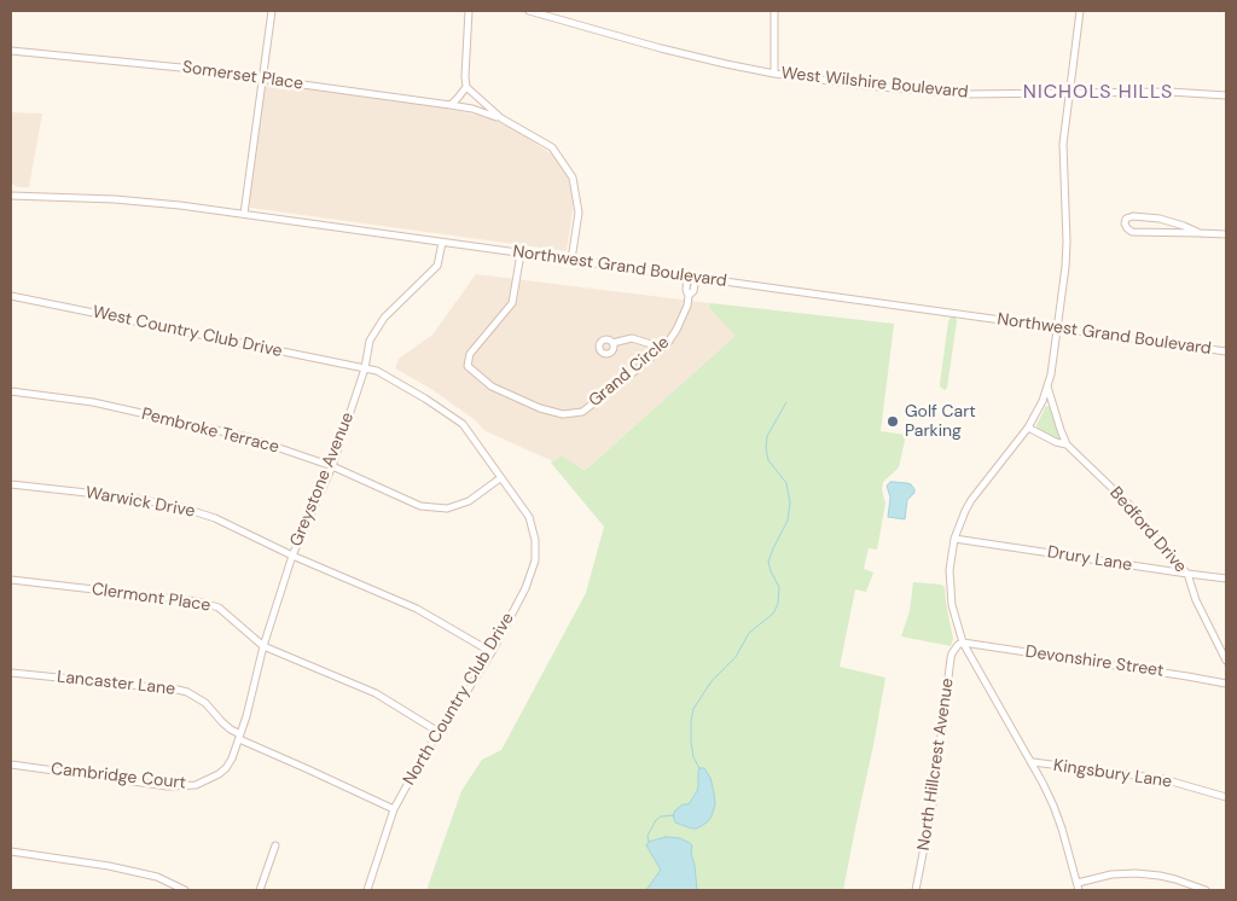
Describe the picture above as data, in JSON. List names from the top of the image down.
{
  "streets": {
    "street": [
      "Somerset Place",
      "West Wilshire Boulevard",
      "Northwest Grand Boulevard",
      "West Country Club Drive",
      "Grand Circle",
      "Pembroke Terrace",
      "Greystone Avenue",
      "Warwick Drive",
      "Bedford Drive",
      "Drury Lane",
      "Clermont Place",
      "Devonshire Street",
      "Lancaster Lane",
      "North Country Club Drive",
      "North Hillcrest Avenue",
      "Kingsbury Lane",
      "Cambridge Court"
    ]
  },
  "crossings": [
    ["Northwest Grand Boulevard", "Grand Circle"],
    ["Northwest Grand Boulevard", "Greystone Avenue"],
    ["West Country Club Drive", "Greystone Avenue"],
    ["West Country Club Drive", "North Country Club Drive"],
    ["Pembroke Terrace", "Greystone Avenue"],
    ["Pembroke Terrace", "North Country Club Drive"],
    ["Greystone Avenue", "Warwick Drive"],
    ["Greystone Avenue", "Clermont Place"],
    ["Greystone Avenue", "Lancaster Lane"],
    ["Greystone Avenue", "North Country Club Drive"],
    ["Greystone Avenue", "Cambridge Court"],
    ["Warwick Drive", "North Country Club Drive"],
    ["Bedford Drive", "Drury Lane"],
    ["Clermont Place", "North Country Club Drive"],
    ["Devonshire Street", "North Hillcrest Avenue"],
    ["Lancaster Lane", "North Country Club Drive"],
    ["Lancaster Lane", "Cambridge Court"]
  ],
  "districts": ["NICHOLS HILLS"],
  "places": ["Golf Cart Parking"]
}
